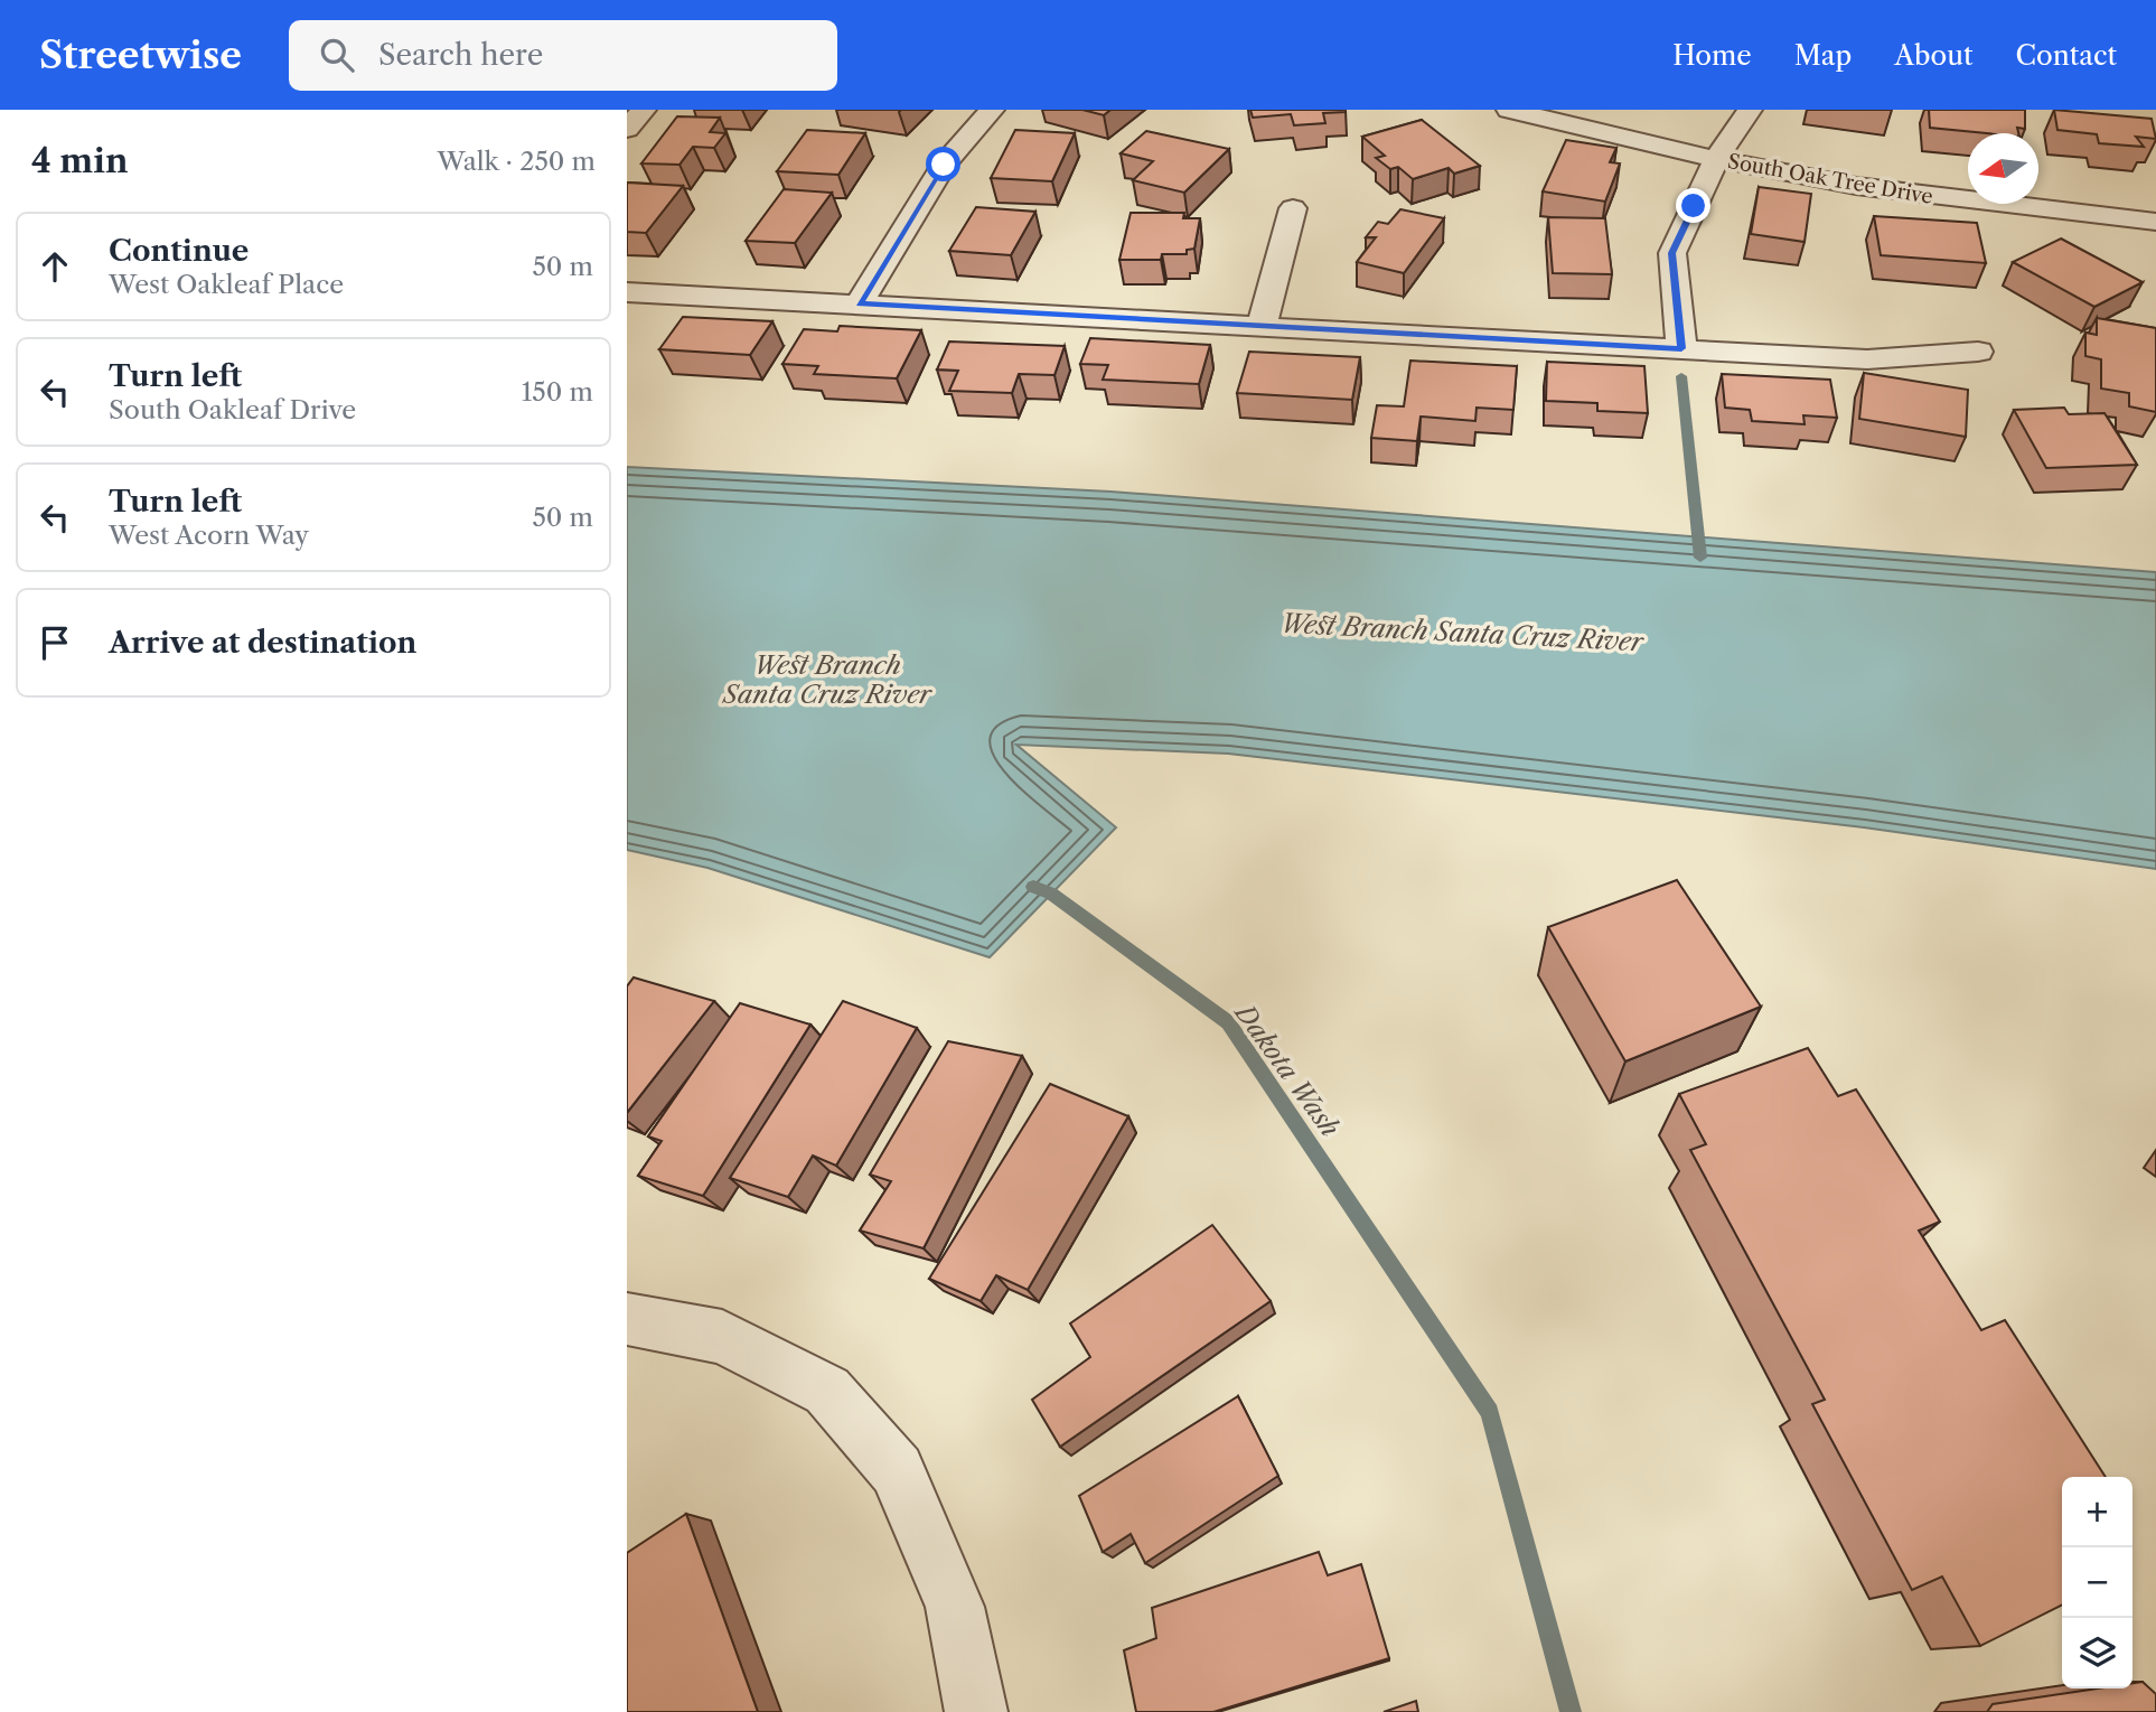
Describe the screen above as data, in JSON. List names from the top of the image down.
{
  "streets": {
    "street": ["South Oak Tree Drive"]
  },
  "water": ["West Branch Santa Cruz River", "Dakota Wash"],
  "north": "left",
  "page": {
    "header": "Streetwise",
    "search": "Search here",
    "nav": [
      "Home",
      "Map",
      "About",
      "Contact"
    ],
    "heading": ["4 min", "Walk · 250 m"],
    "list": [
      ["Continue", "West Oakleaf Place", "50 m"],
      ["Turn left", "South Oakleaf Drive", "150 m"],
      ["Turn left", "West Acorn Way", "50 m"],
      "Arrive at destination"
    ],
    "map_buttons": ["+", "−"]
  }
}
